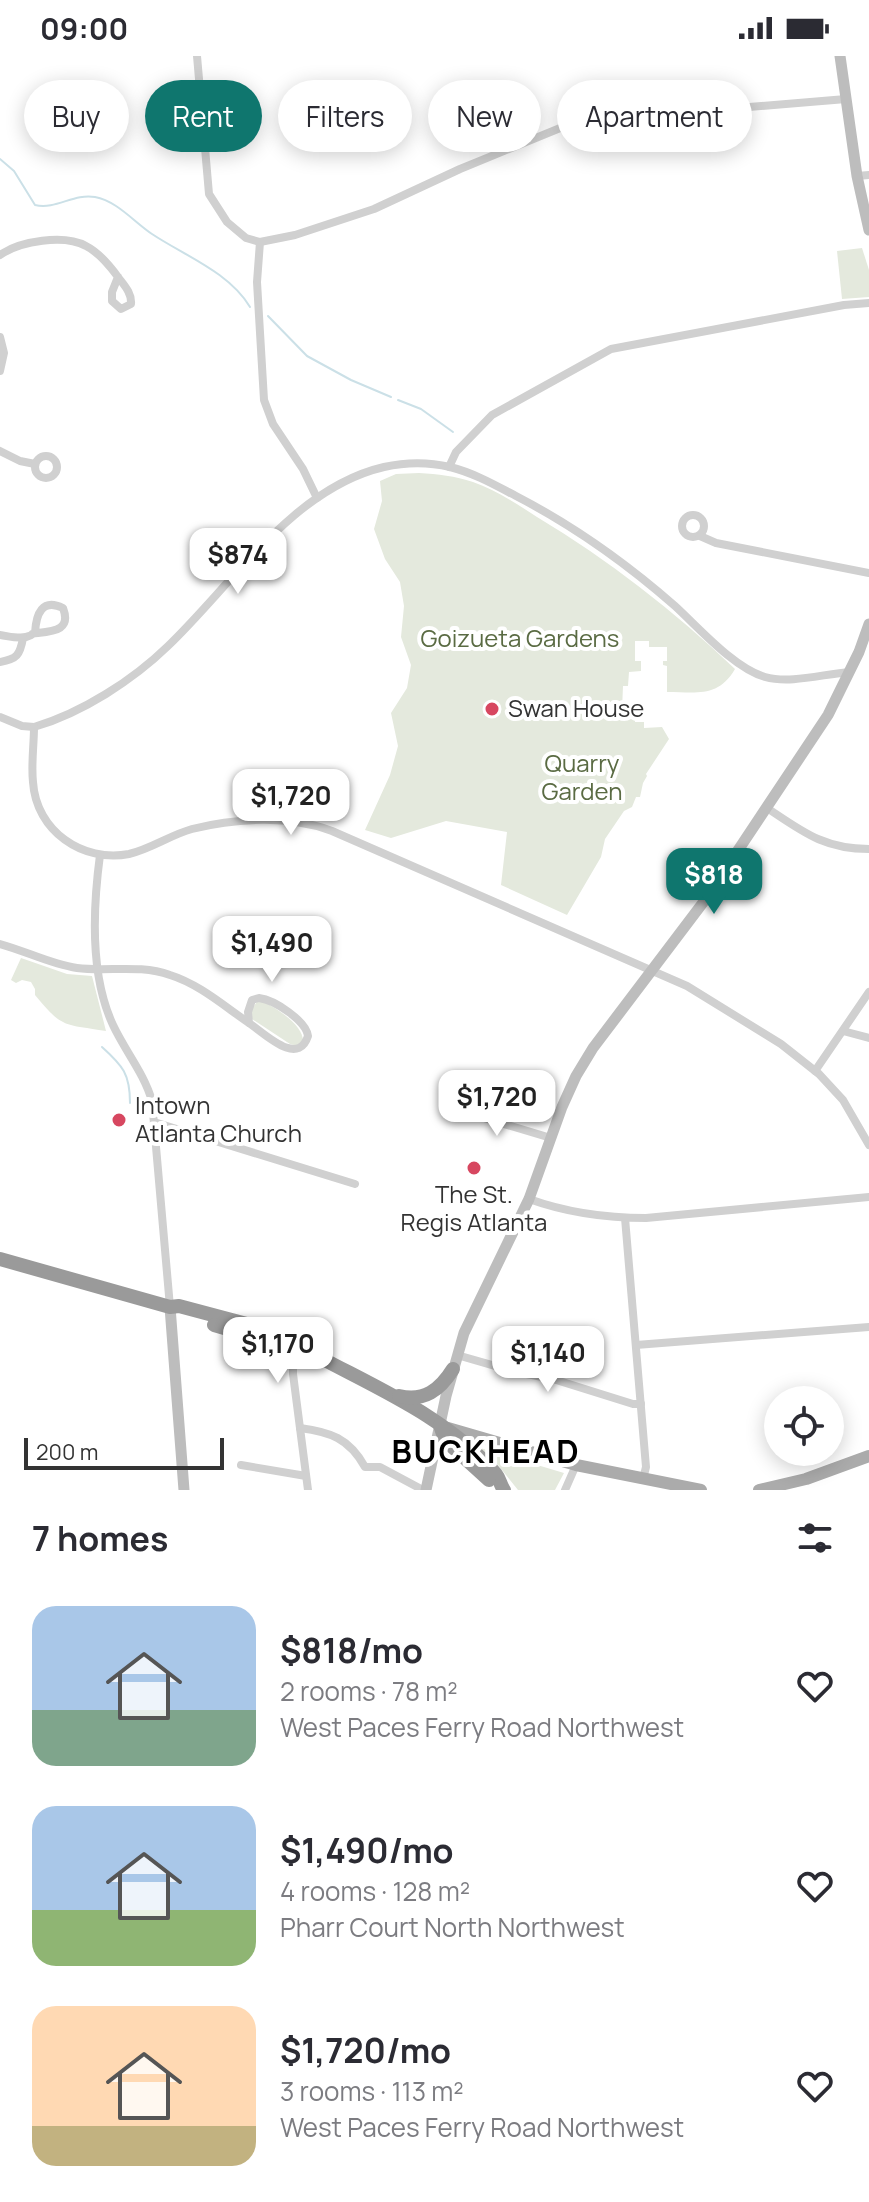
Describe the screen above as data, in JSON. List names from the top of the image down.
{
  "districts": ["BUCKHEAD"],
  "parks": ["Goizueta Gardens", "Quarry Garden"],
  "places": ["Swan House", "Intown Atlanta Church", "The St. Regis Atlanta"],
  "scale_bar": "200 m",
  "page": {
    "status": "09:00",
    "chip": [
      "Buy",
      "Rent",
      "Filters",
      "New",
      "Apartment"
    ],
    "price": [
      "$874",
      "$1,720",
      "$818",
      "$1,490",
      "$1,720",
      "$1,170",
      "$1,140"
    ],
    "scale": "200 m",
    "heading": "7 homes",
    "list": [
      {
        "name": "$818/mo",
        "note": "2 rooms · 78 m² · West Paces Ferry Road Northwest"
      },
      {
        "name": "$1,490/mo",
        "note": "4 rooms · 128 m² · Pharr Court North Northwest"
      },
      {
        "name": "$1,720/mo",
        "note": "3 rooms · 113 m² · West Paces Ferry Road Northwest"
      }
    ]
  }
}
